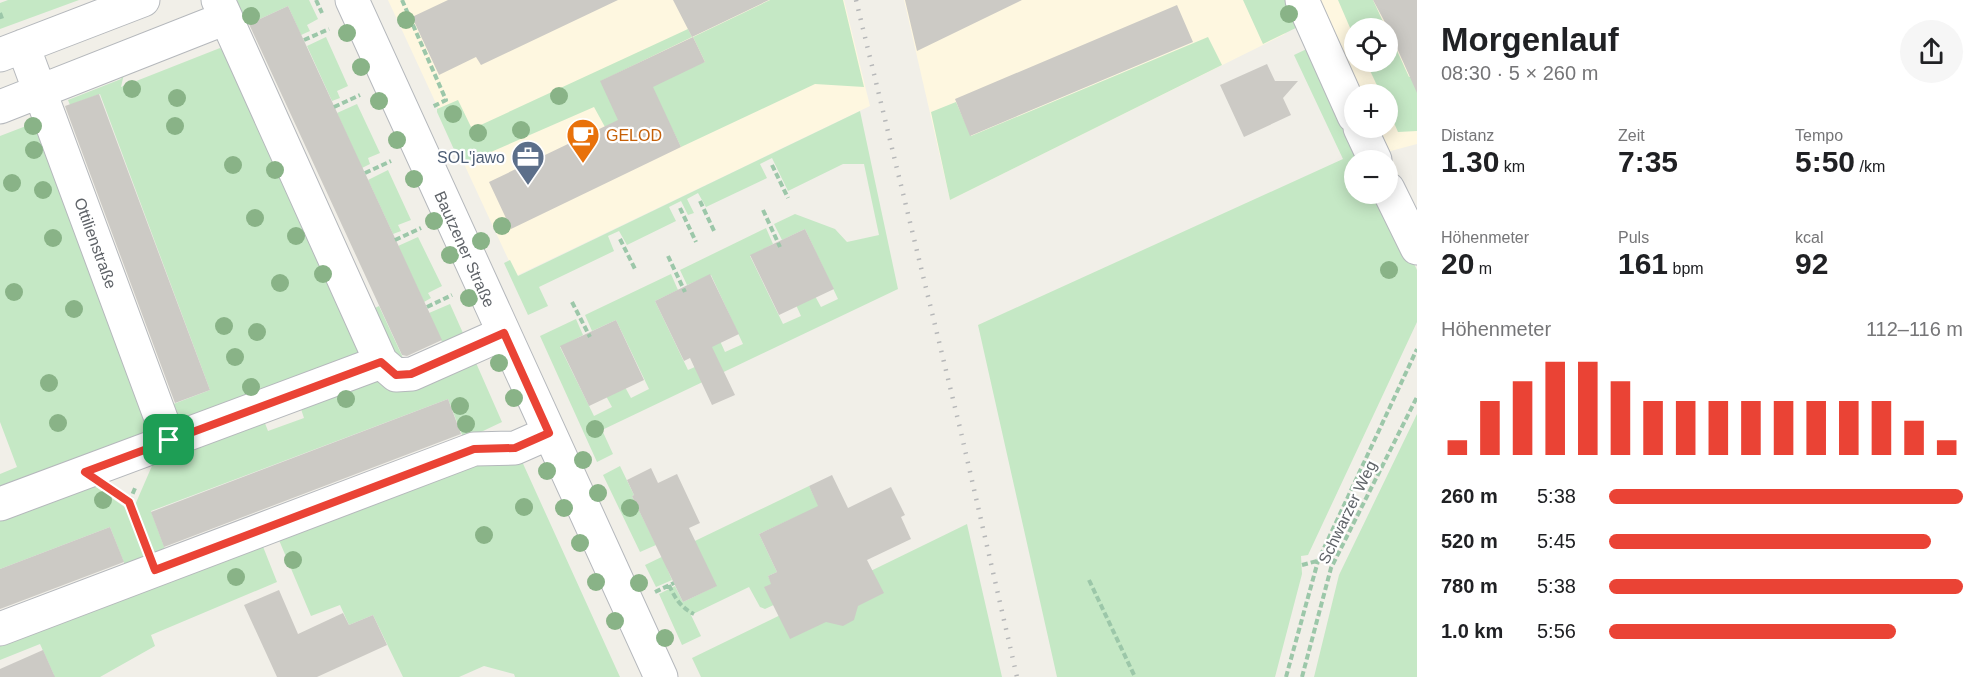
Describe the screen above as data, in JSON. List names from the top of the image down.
{
  "streets": {
    "street": ["Ottilienstraße", "Bautzener Straße"],
    "path": ["Schwarzer Weg"]
  },
  "places": {
    "cafe": ["GELOD"],
    "office": ["SOL'jawo"]
  },
  "page": {
    "heading": ["Morgenlauf", "08:30 · 5 × 260 m"],
    "map_buttons": ["+", "−"],
    "stats": [
      ["Distanz", "1.30 km"],
      ["Zeit", "7:35"],
      ["Tempo", "5:50 /km"],
      ["Höhenmeter", "20 m"],
      ["Puls", "161 bpm"],
      ["kcal", "92"]
    ],
    "chart": ["Höhenmeter", "112–116 m"],
    "list": [
      {
        "name": "260 m",
        "note": "5:38"
      },
      {
        "name": "520 m",
        "note": "5:45"
      },
      {
        "name": "780 m",
        "note": "5:38"
      },
      {
        "name": "1.0 km",
        "note": "5:56"
      }
    ]
  }
}
